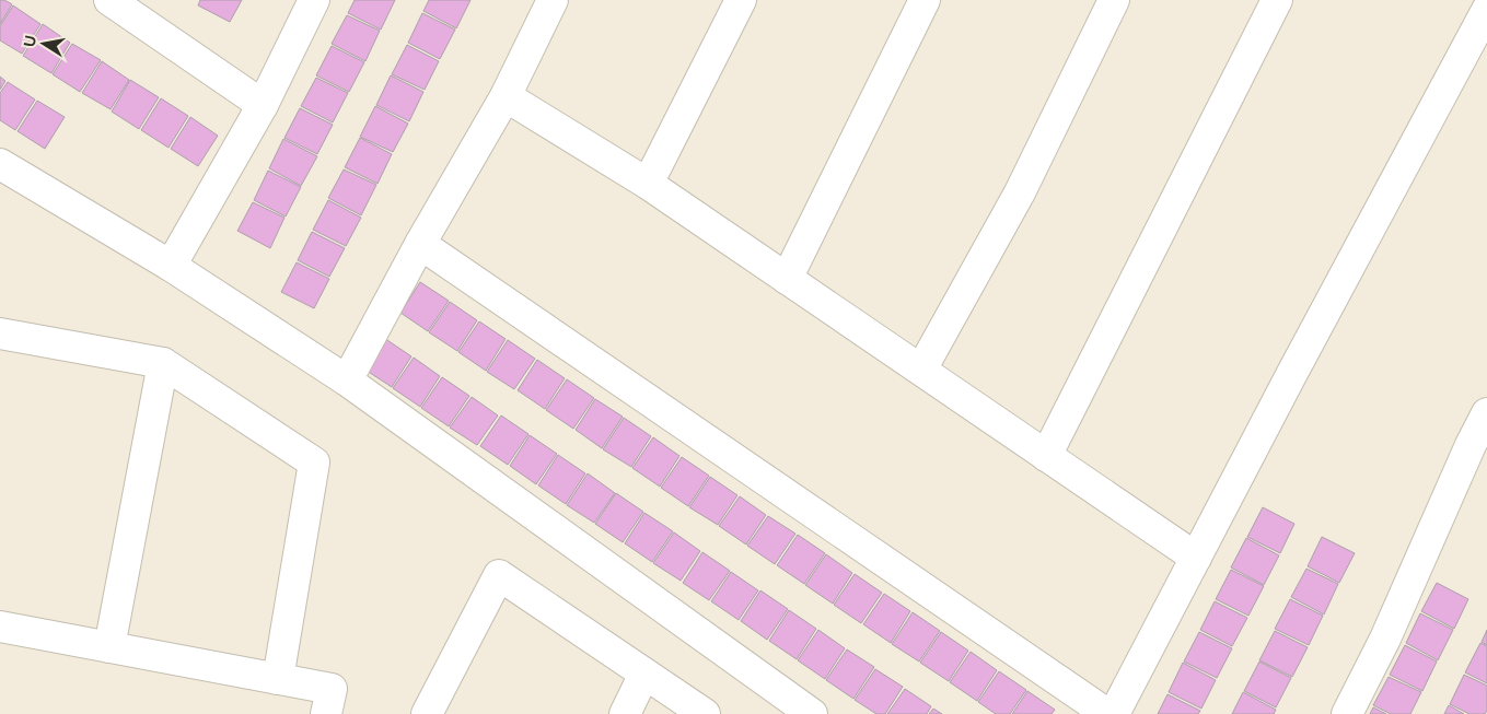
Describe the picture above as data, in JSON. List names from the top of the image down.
{
  "north": "left"
}
